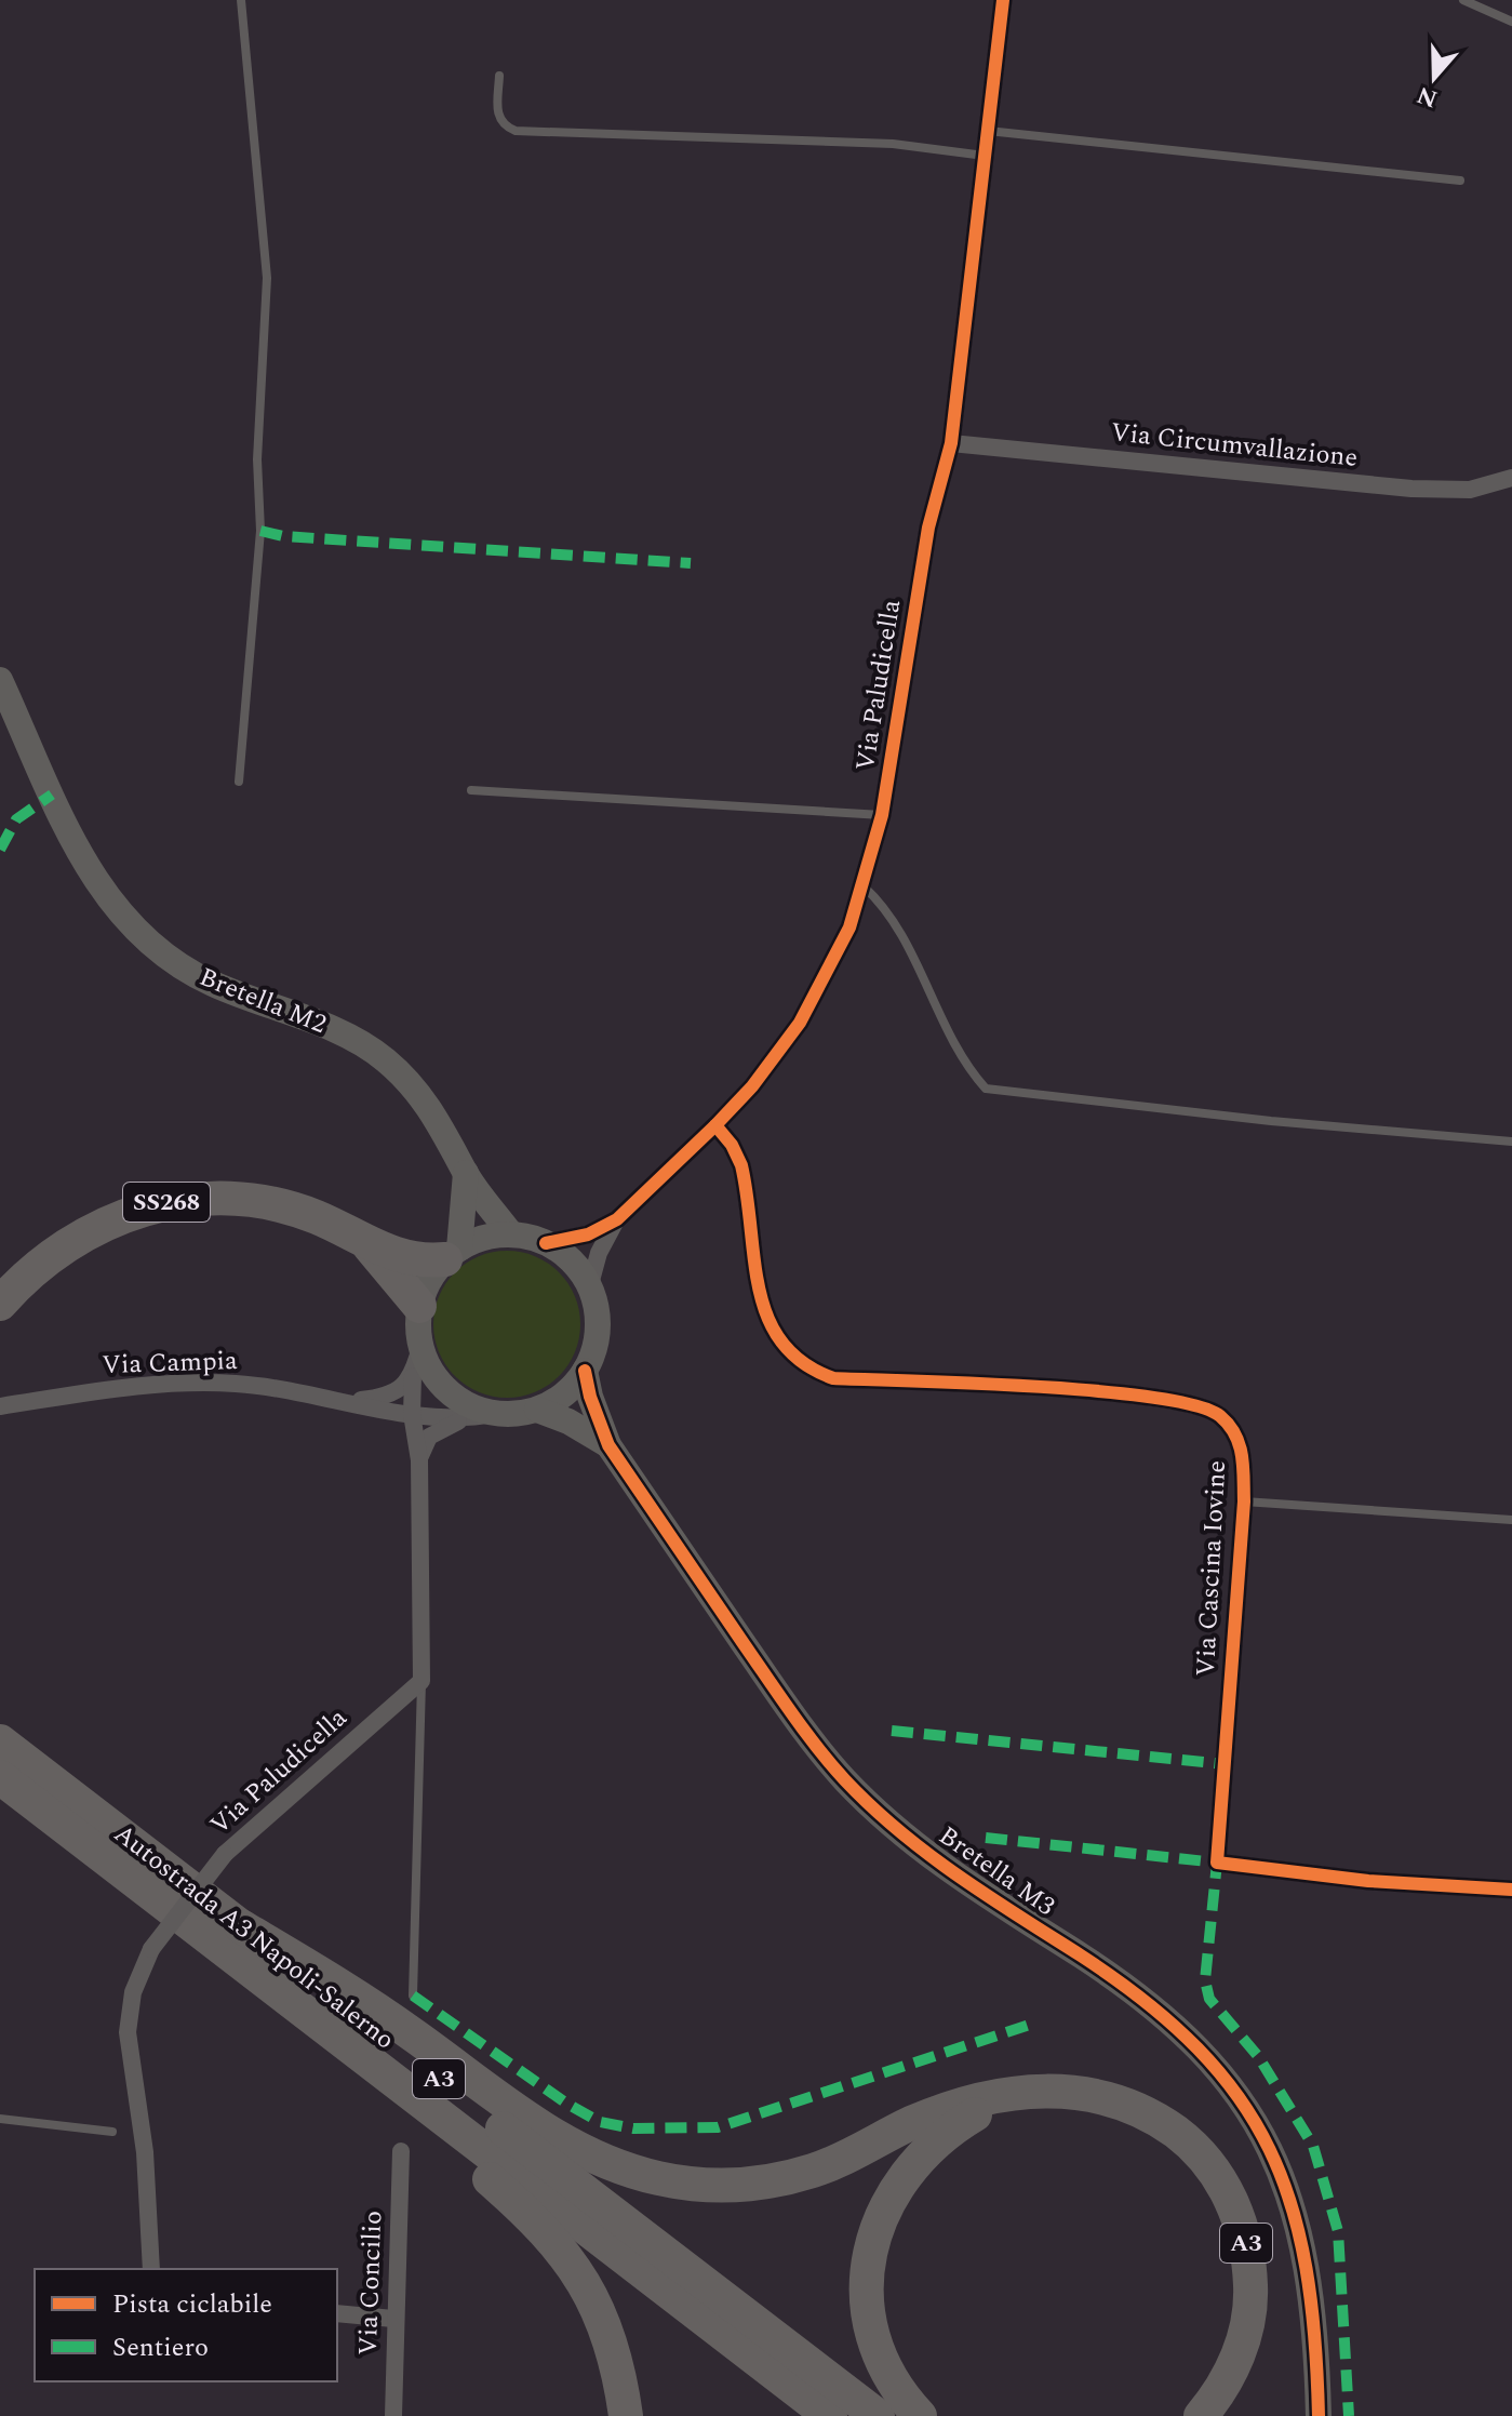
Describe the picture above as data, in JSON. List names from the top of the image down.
{
  "streets": {
    "highway": ["SS268", "Autostrada A3 Napoli-Salerno", "A3"],
    "street": [
      "Via Circumvallazione",
      "Via Paludicella",
      "Bretella M2",
      "Via Campia",
      "Via Cascina Iovine",
      "Bretella M3",
      "Via Concilio"
    ]
  },
  "crossings": [
    ["Via Circumvallazione", "Via Paludicella"],
    ["Via Paludicella", "Bretella M2"],
    ["Via Paludicella", "SS268"],
    ["Via Paludicella", "Via Cascina Iovine"],
    ["Via Paludicella", "Bretella M3"],
    ["Bretella M2", "SS268"],
    ["Bretella M2", "Bretella M3"],
    ["SS268", "Bretella M3"],
    ["Autostrada A3 Napoli-Salerno", "A3"]
  ],
  "legend": ["Pista ciclabile", "Sentiero"],
  "north": "bottom"
}
